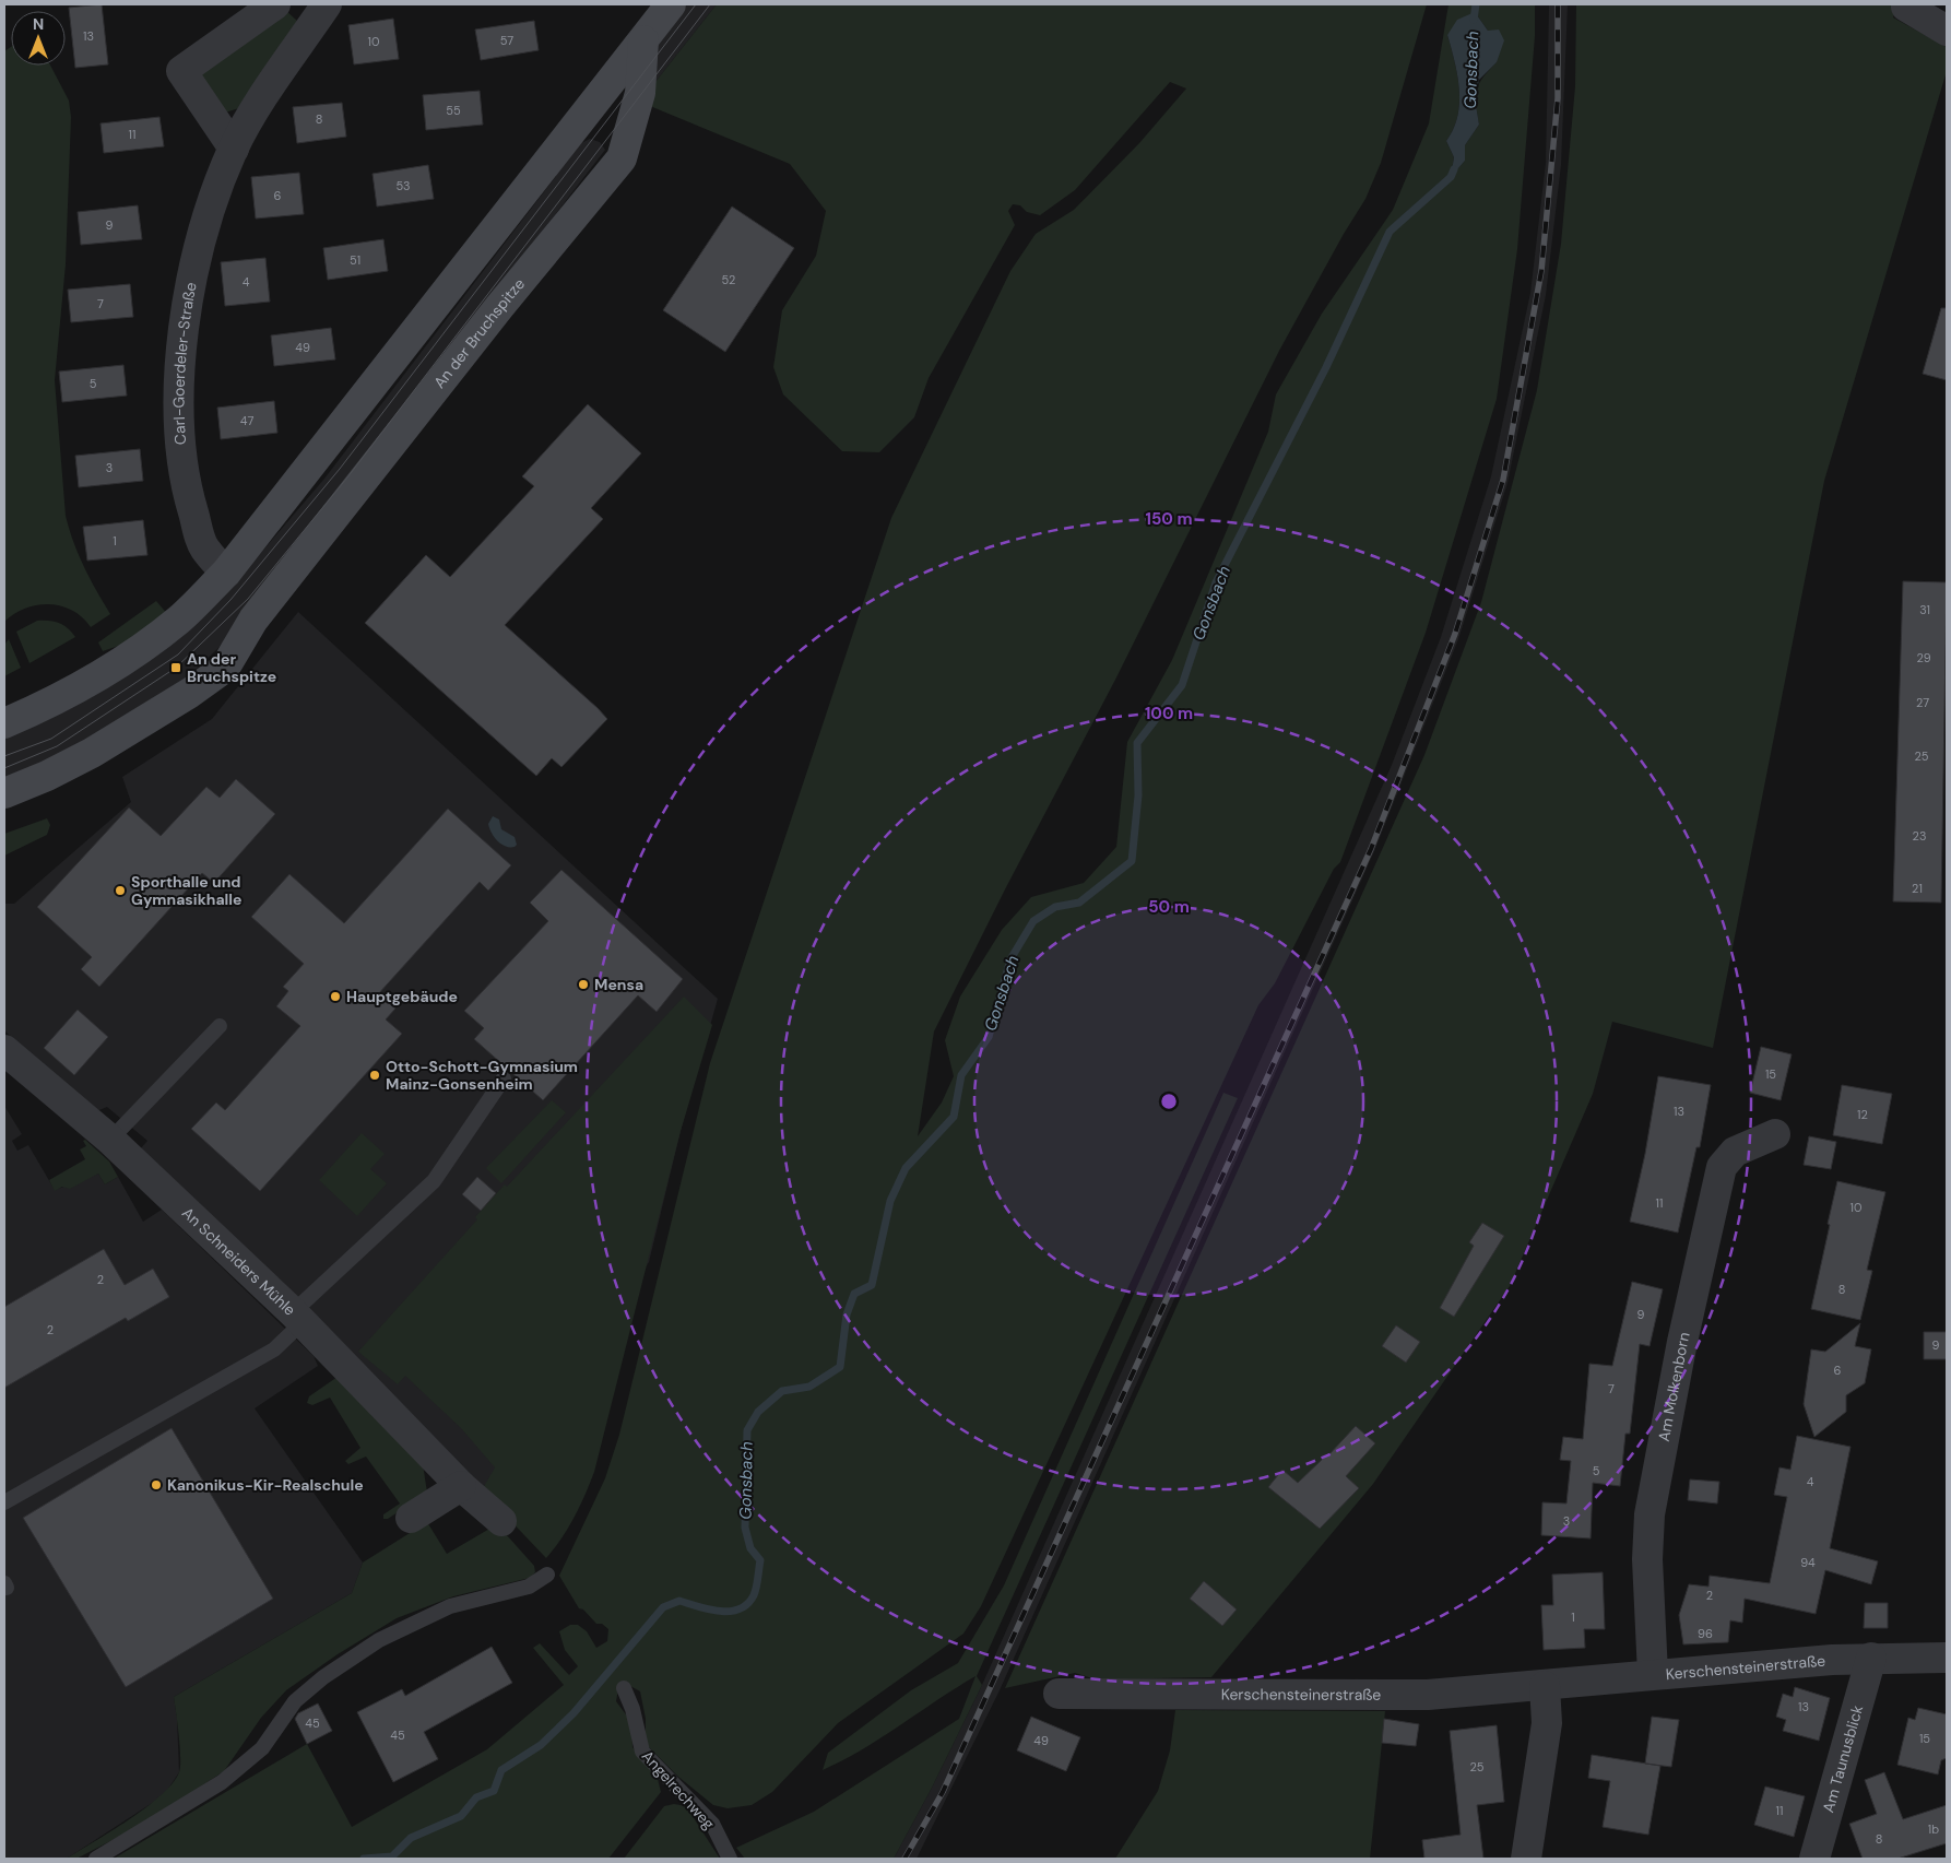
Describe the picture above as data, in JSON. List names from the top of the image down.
{
  "streets": {
    "main road": ["An der Bruchspitze"],
    "street": [
      "Carl-Goerdeler-Straße",
      "An Schneiders Mühle",
      "Am Molkenborn",
      "Kerschensteinerstraße",
      "Am Taunusblick"
    ],
    "lane": ["Angelrechweg"]
  },
  "crossings": [
    ["Am Molkenborn", "Kerschensteinerstraße"],
    ["Kerschensteinerstraße", "Am Taunusblick"]
  ],
  "water": ["Gonsbach"],
  "places": {
    "transit": ["An der Bruchspitze"],
    "other": [
      "Sporthalle und Gymnasikhalle",
      "Mensa",
      "Hauptgebäude",
      "Otto-Schott-Gymnasium Mainz-Gonsenheim",
      "Kanonikus-Kir-Realschule"
    ]
  },
  "house_numbers": [
    "13",
    "57",
    "10",
    "55",
    "8",
    "11",
    "53",
    "6",
    "9",
    "51",
    "52",
    "4",
    "7",
    "49",
    "5",
    "47",
    "3",
    "1",
    "31",
    "29",
    "27",
    "25",
    "23",
    "21",
    "15",
    "13",
    "12",
    "11",
    "10",
    "2",
    "8",
    "9",
    "2",
    "9",
    "6",
    "7",
    "5",
    "4",
    "3",
    "94",
    "2",
    "1",
    "96",
    "13",
    "45",
    "45",
    "15",
    "49",
    "25",
    "11",
    "1b",
    "8"
  ],
  "north": "top",
  "rings": ["150 m", "100 m", "50 m"]
}
